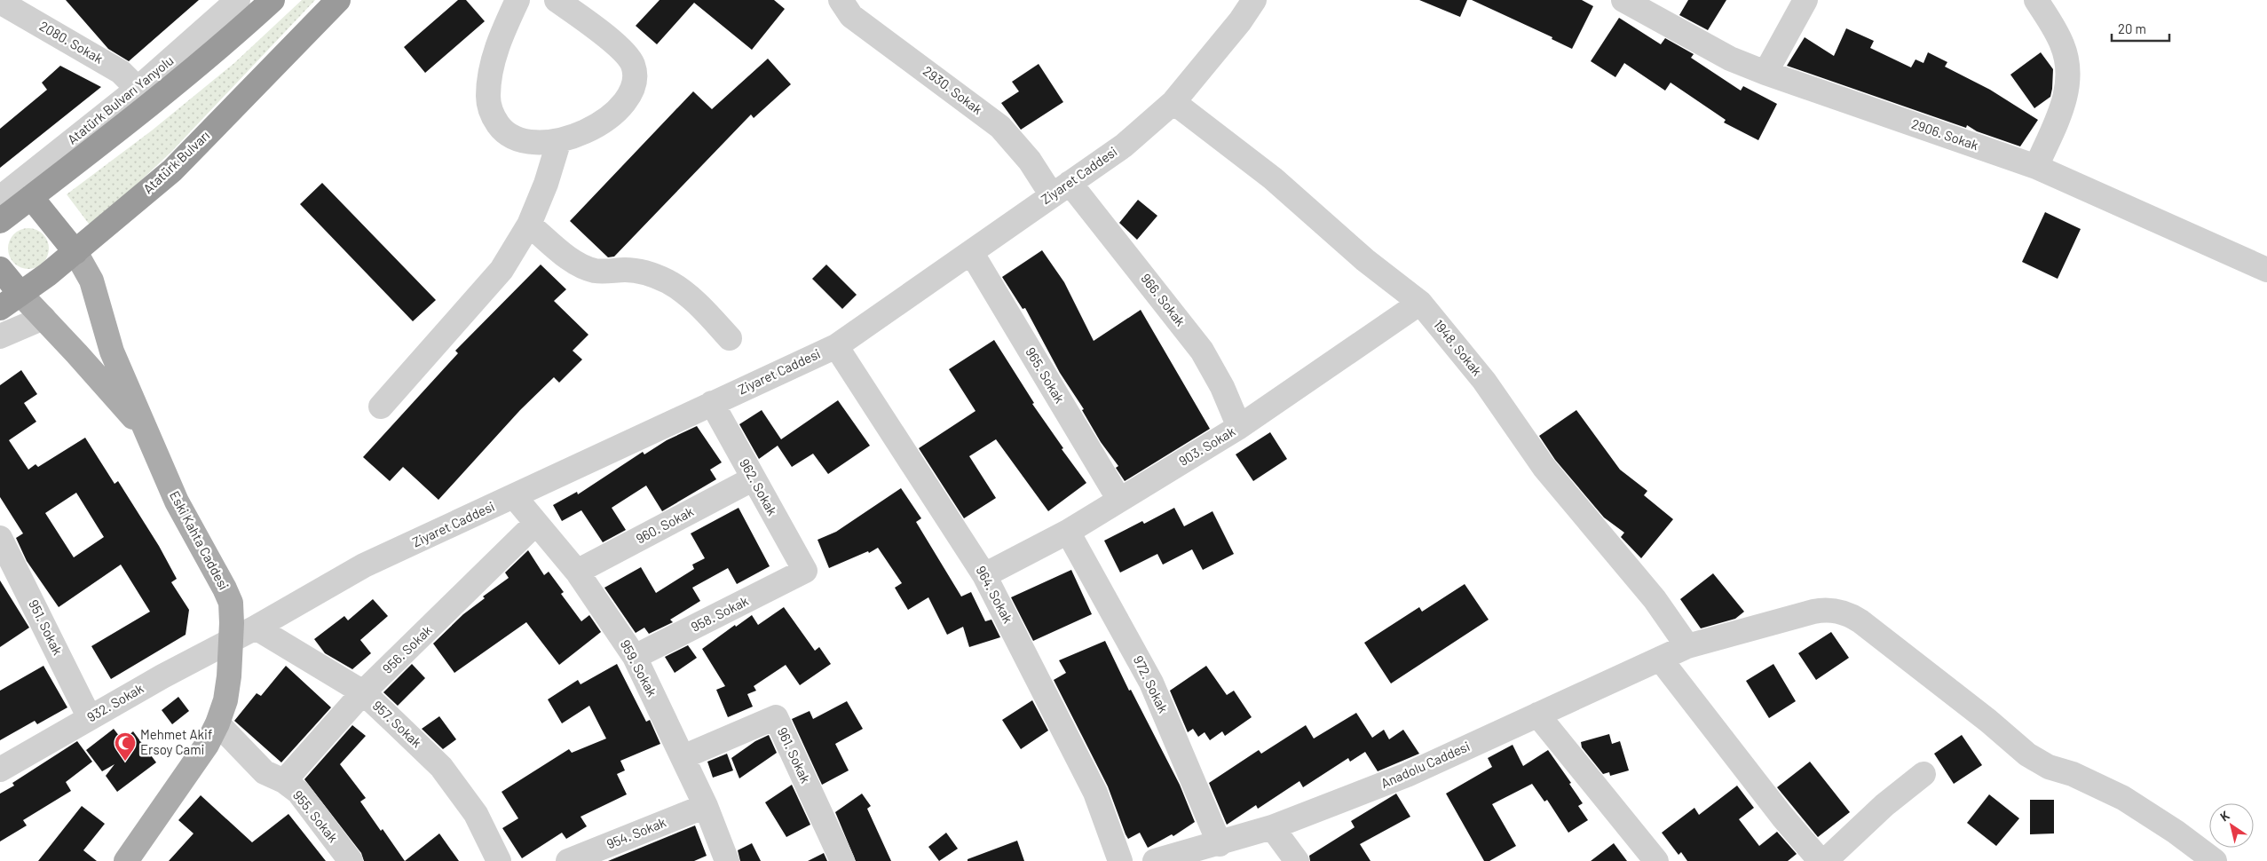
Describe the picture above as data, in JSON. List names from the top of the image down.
{
  "streets": {
    "highway": ["Atatürk Bulvarı"],
    "main road": ["Eski Kahta Caddesi"],
    "street": [
      "2080. Sokak",
      "2930. Sokak",
      "Atatürk Bulvarı Yanyolu",
      "2906. Sokak",
      "Ziyaret Caddesi",
      "966. Sokak",
      "1948. Sokak",
      "965. Sokak",
      "903. Sokak",
      "962. Sokak",
      "960. Sokak",
      "964. Sokak",
      "958. Sokak",
      "951. Sokak",
      "956. Sokak",
      "959. Sokak",
      "972. Sokak",
      "932. Sokak",
      "957. Sokak",
      "961. Sokak",
      "Anadolu Caddesi",
      "955. Sokak",
      "954. Sokak"
    ]
  },
  "crossings": [
    ["2080. Sokak", "Atatürk Bulvarı Yanyolu"],
    ["2930. Sokak", "Ziyaret Caddesi"],
    ["2930. Sokak", "966. Sokak"],
    ["Atatürk Bulvarı", "Eski Kahta Caddesi"],
    ["Ziyaret Caddesi", "966. Sokak"],
    ["Ziyaret Caddesi", "1948. Sokak"],
    ["Ziyaret Caddesi", "965. Sokak"],
    ["Ziyaret Caddesi", "962. Sokak"],
    ["Ziyaret Caddesi", "Eski Kahta Caddesi"],
    ["Ziyaret Caddesi", "964. Sokak"],
    ["Ziyaret Caddesi", "959. Sokak"],
    ["Ziyaret Caddesi", "932. Sokak"],
    ["Ziyaret Caddesi", "957. Sokak"],
    ["966. Sokak", "903. Sokak"],
    ["1948. Sokak", "903. Sokak"],
    ["1948. Sokak", "Anadolu Caddesi"],
    ["965. Sokak", "903. Sokak"],
    ["903. Sokak", "964. Sokak"],
    ["903. Sokak", "972. Sokak"],
    ["962. Sokak", "960. Sokak"],
    ["962. Sokak", "958. Sokak"],
    ["960. Sokak", "959. Sokak"],
    ["Eski Kahta Caddesi", "932. Sokak"],
    ["Eski Kahta Caddesi", "955. Sokak"],
    ["958. Sokak", "959. Sokak"],
    ["951. Sokak", "932. Sokak"],
    ["956. Sokak", "959. Sokak"],
    ["956. Sokak", "957. Sokak"],
    ["956. Sokak", "955. Sokak"],
    ["959. Sokak", "961. Sokak"],
    ["959. Sokak", "954. Sokak"],
    ["972. Sokak", "Anadolu Caddesi"]
  ],
  "places": {
    "mosque": ["Mehmet Akif Ersoy Cami"]
  },
  "scale_bar": "20 m",
  "north": "top left"
}
